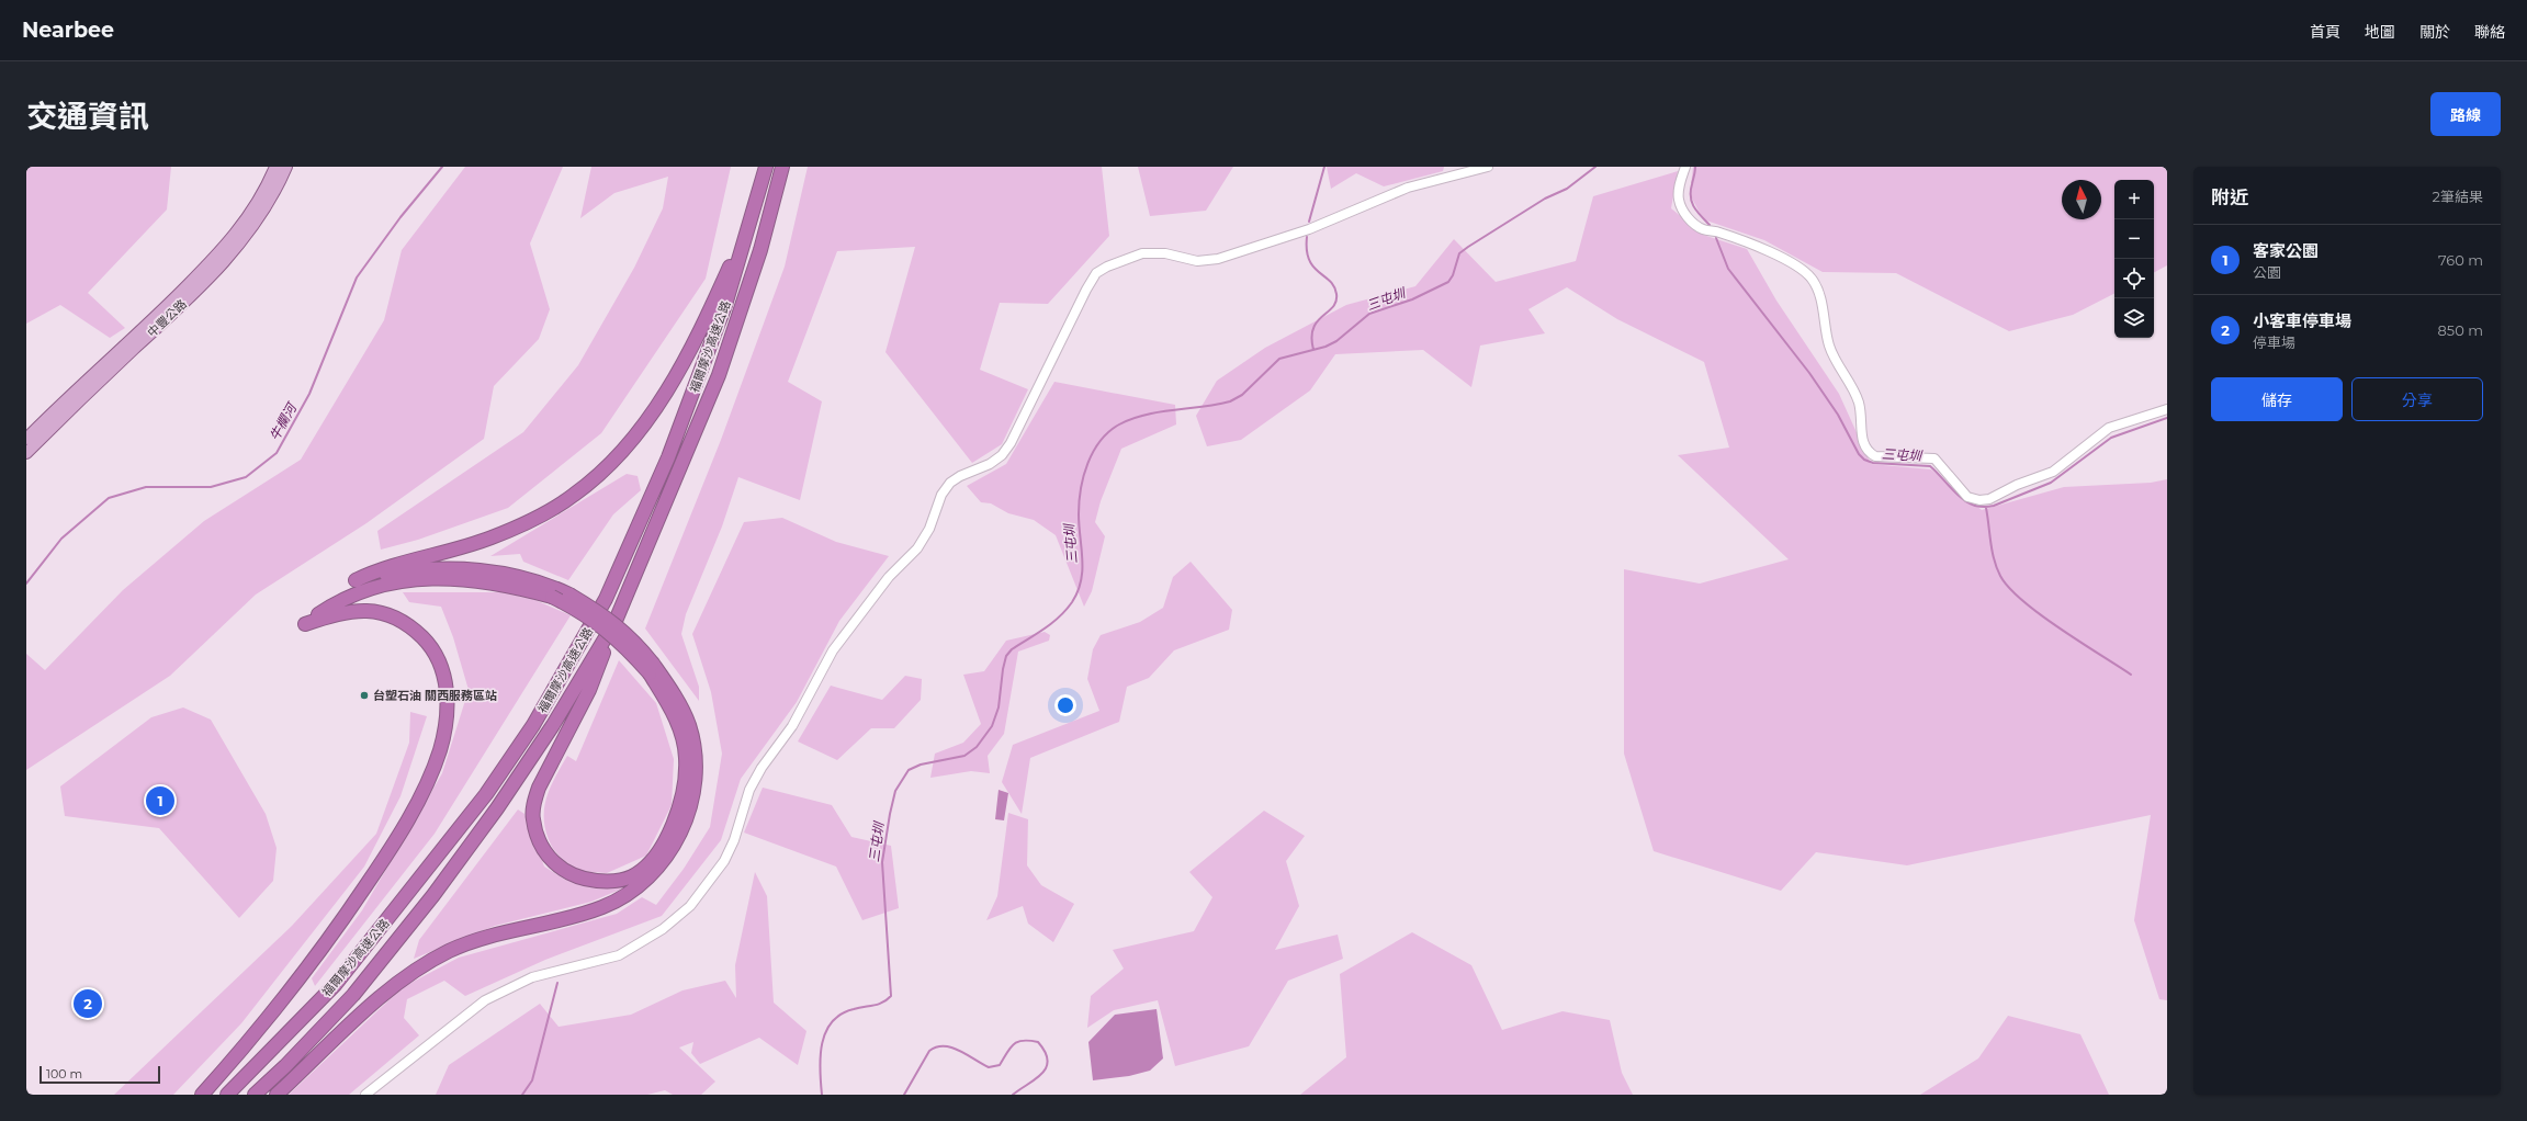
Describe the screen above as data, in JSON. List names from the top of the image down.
{
  "streets": {
    "highway": ["福爾摩沙高速公路"],
    "main road": ["中豐公路"]
  },
  "water": ["三屯圳", "牛欄河"],
  "places": ["台塑石油 關西服務區站"],
  "scale_bar": "100 m",
  "north": "top",
  "page": {
    "header": "Nearbee",
    "nav": [
      "首頁",
      "地圖",
      "關於",
      "聯絡"
    ],
    "title": "交通資訊",
    "buttons": [
      "路線",
      ["儲存", "分享"]
    ],
    "heading": ["附近", "2筆結果"],
    "map_buttons": ["+", "−"],
    "list": [
      {
        "mark": "1",
        "name": "客家公園",
        "note": "公園",
        "value": "760 m"
      },
      {
        "mark": "2",
        "name": "小客車停車場",
        "note": "停車場",
        "value": "850 m"
      }
    ],
    "pins": ["1", "2"],
    "scale": "100 m"
  }
}
